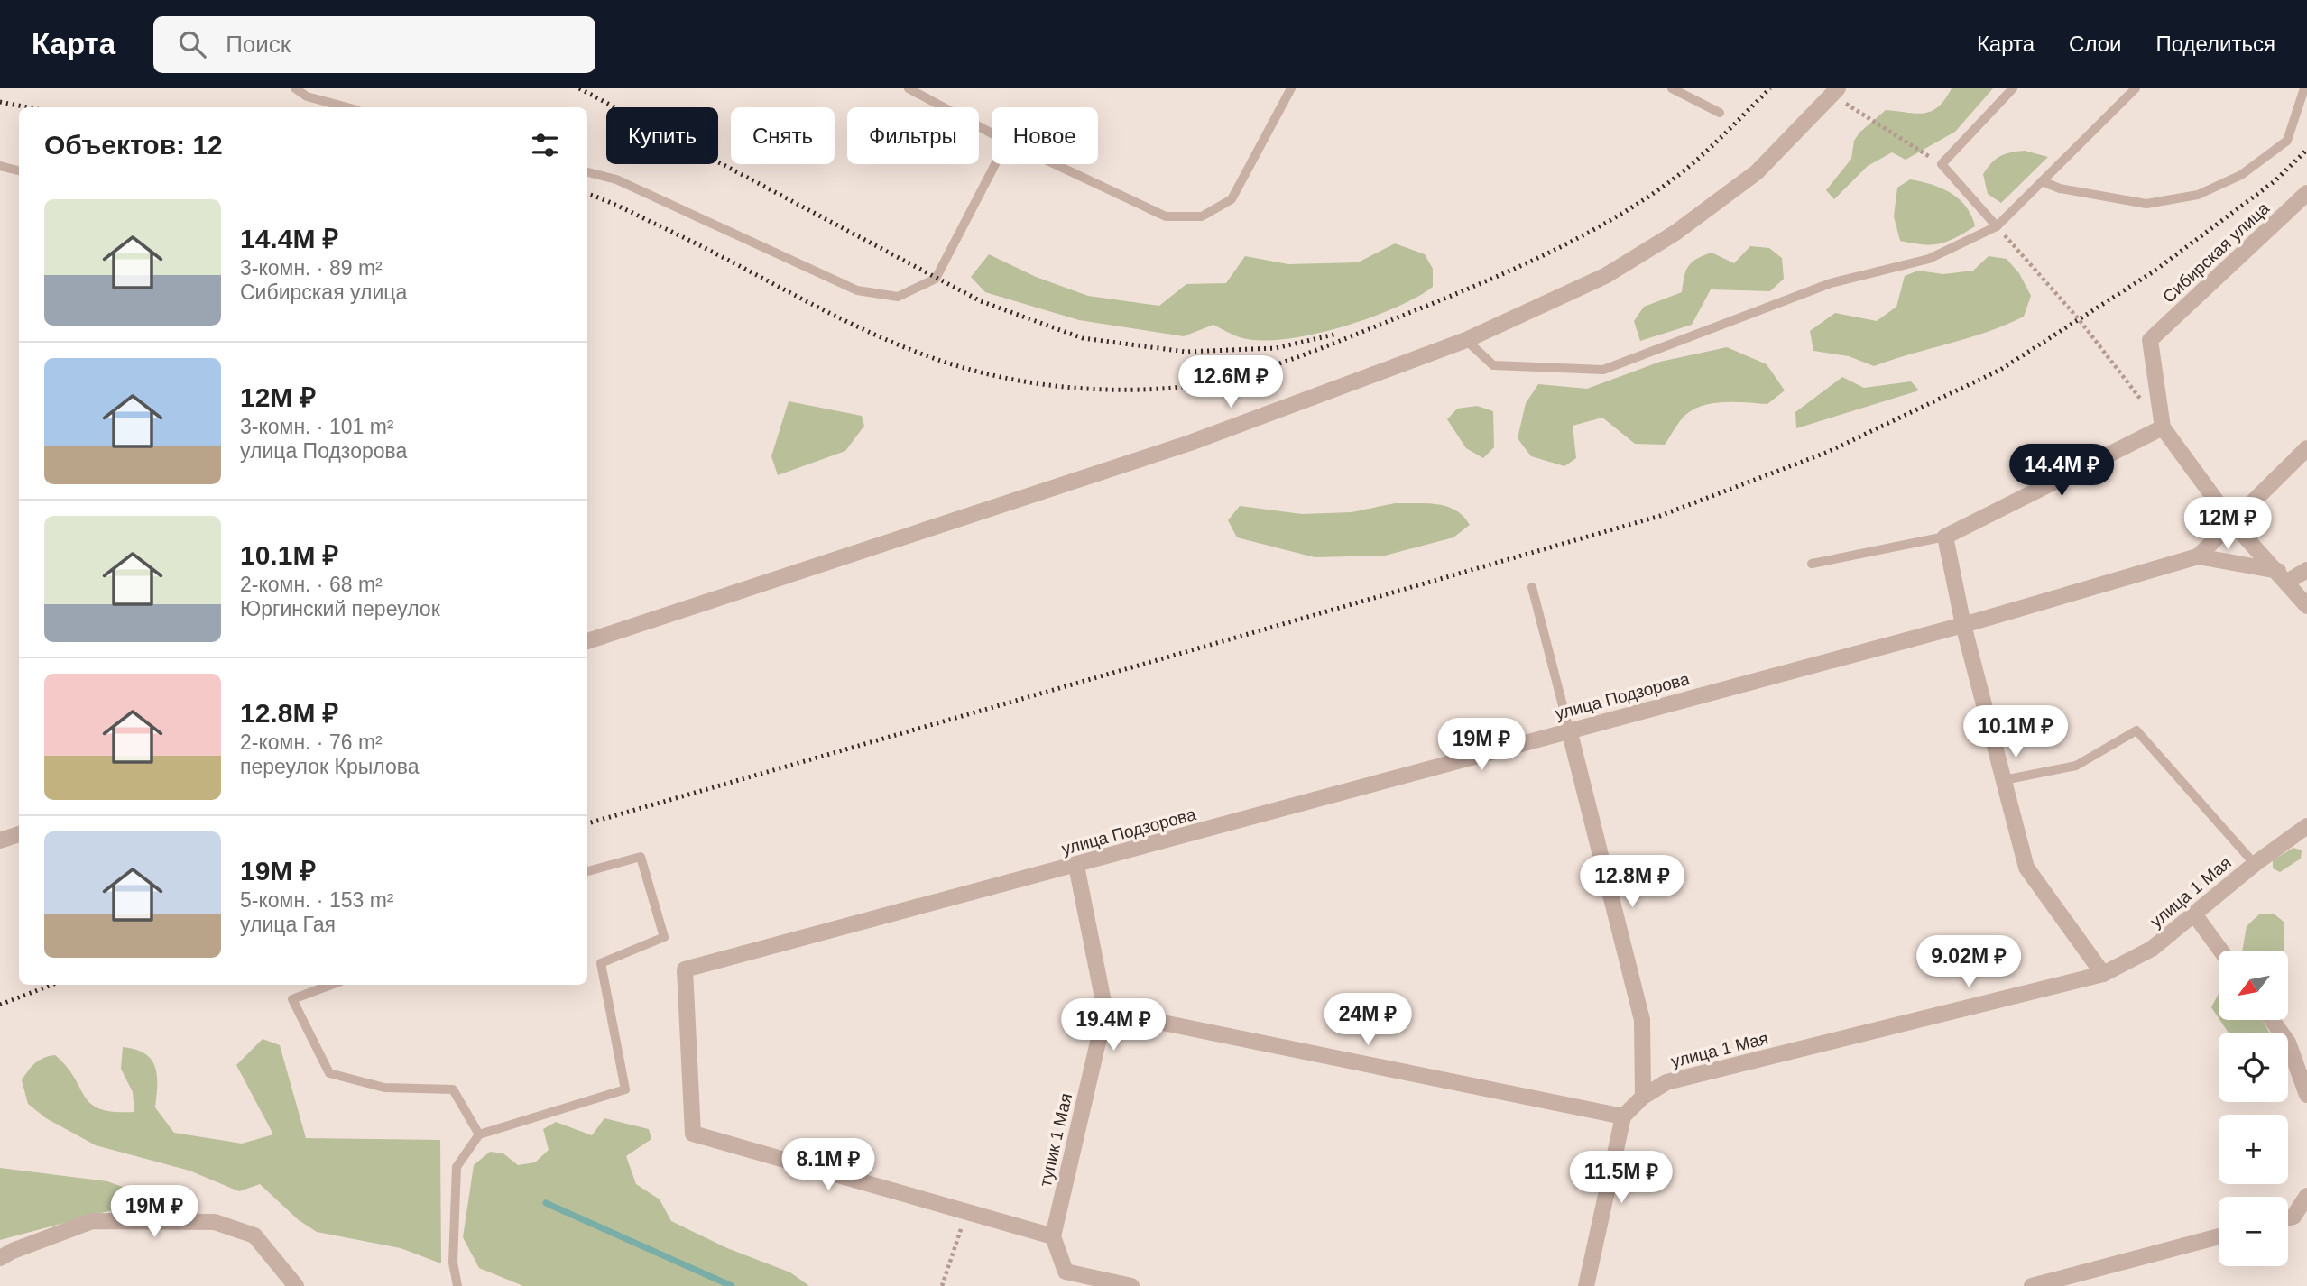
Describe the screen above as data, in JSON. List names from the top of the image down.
{
  "streets": {
    "street": [
      "Сибирская улица",
      "улица Подзорова",
      "улица 1 Мая",
      "тупик 1 Мая"
    ]
  },
  "crossings": [
    ["улица Подзорова", "тупик 1 Мая"]
  ],
  "north": "bottom left",
  "page": {
    "header": "Карта",
    "search": "Поиск",
    "nav": ["Карта", "Слои", "Поделиться"],
    "chip": [
      "Купить",
      "Снять",
      "Фильтры",
      "Новое"
    ],
    "heading": "Объектов: 12",
    "list": [
      {
        "name": "14.4M ₽",
        "note": "3-комн. · 89 m² · Сибирская улица"
      },
      {
        "name": "12M ₽",
        "note": "3-комн. · 101 m² · улица Подзорова"
      },
      {
        "name": "10.1M ₽",
        "note": "2-комн. · 68 m² · Юргинский переулок"
      },
      {
        "name": "12.8M ₽",
        "note": "2-комн. · 76 m² · переулок Крылова"
      },
      {
        "name": "19M ₽",
        "note": "5-комн. · 153 m² · улица Гая"
      }
    ],
    "price": [
      "12.6M ₽",
      "14.4M ₽",
      "12M ₽",
      "10.1M ₽",
      "19M ₽",
      "12.8M ₽",
      "9.02M ₽",
      "24M ₽",
      "19.4M ₽",
      "8.1M ₽",
      "11.5M ₽",
      "19M ₽"
    ],
    "map_buttons": ["+", "−"]
  }
}
